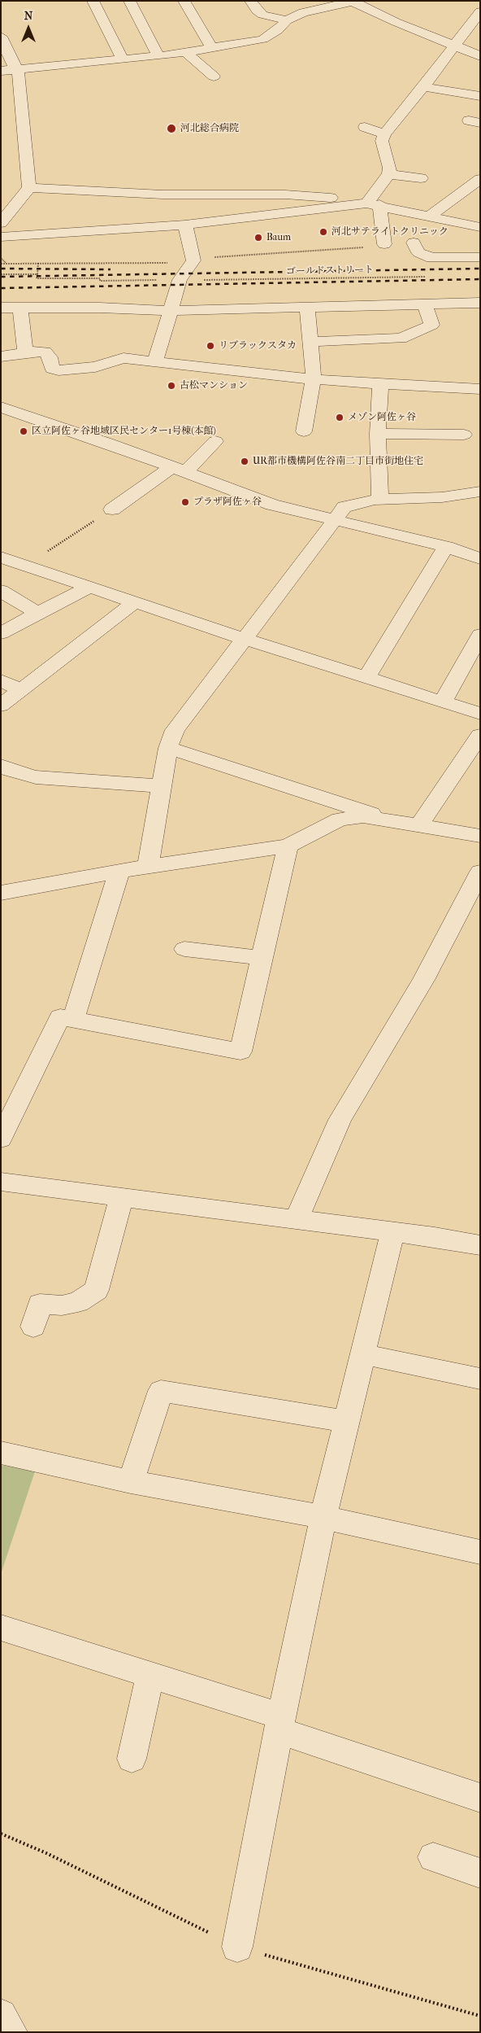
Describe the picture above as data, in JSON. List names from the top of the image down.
{
  "streets": {
    "path": ["ゴールドストリート"]
  },
  "places": [
    "河北総合病院",
    "河北サテライトクリニック",
    "Baum",
    "リブラックスタカ",
    "古松マンション",
    "メゾン阿佐ヶ谷",
    "区立阿佐ヶ谷地域区民センター1号棟(本館)",
    "UR都市機構阿佐谷南二丁目市街地住宅",
    "プラザ阿佐ヶ谷"
  ],
  "north": "top"
}
